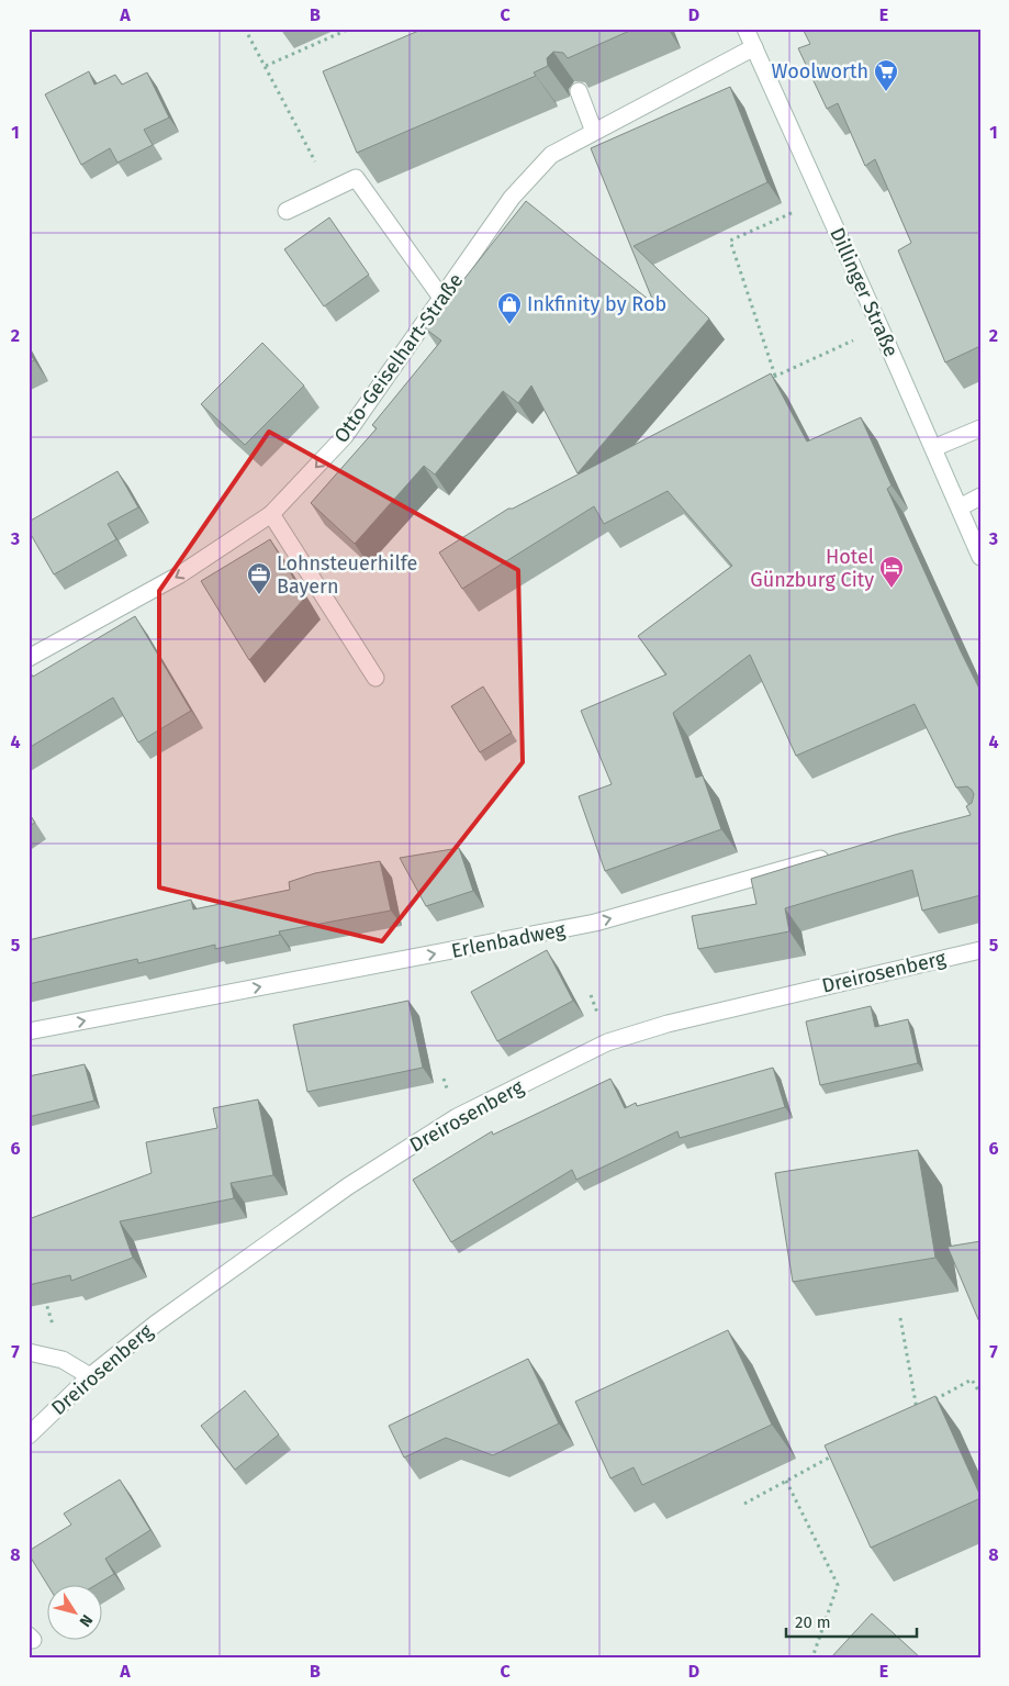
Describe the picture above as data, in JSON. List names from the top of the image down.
{
  "streets": {
    "street": [
      "Dillinger Straße",
      "Otto-Geiselhart-Straße",
      "Erlenbadweg",
      "Dreirosenberg"
    ]
  },
  "crossings": [
    ["Dillinger Straße", "Otto-Geiselhart-Straße"]
  ],
  "one_way": ["Otto-Geiselhart-Straße", "Erlenbadweg"],
  "places": {
    "supermarket": ["Woolworth"],
    "shop": ["Inkfinity by Rob"],
    "hotel": ["Hotel Günzburg City"],
    "office": ["Lohnsteuerhilfe Bayern"]
  },
  "scale_bar": "20 m",
  "north": "bottom right",
  "grid": {
    "columns": [
      "A",
      "B",
      "C",
      "D",
      "E"
    ],
    "rows": [
      "1",
      "2",
      "3",
      "4",
      "5",
      "6",
      "7",
      "8"
    ]
  }
}
